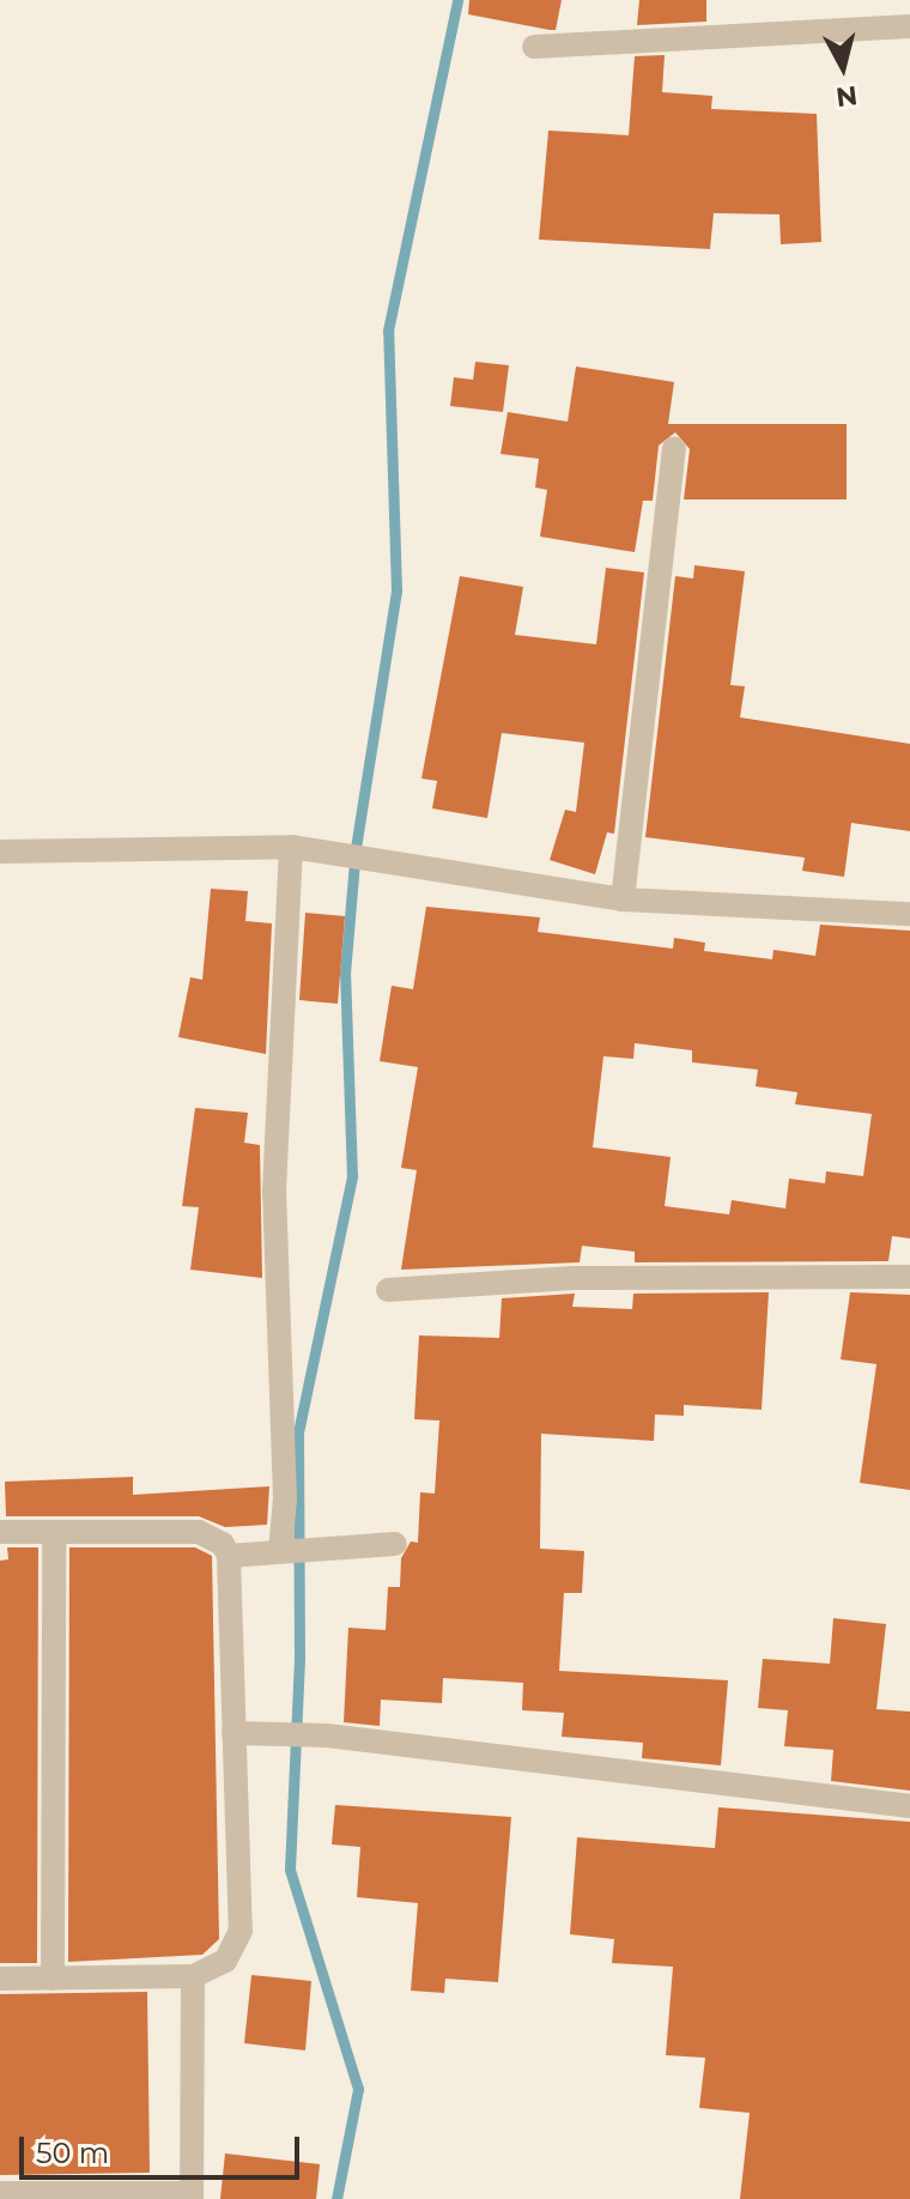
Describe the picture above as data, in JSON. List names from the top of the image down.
{
  "scale_bar": "50 m",
  "north": "bottom"
}
